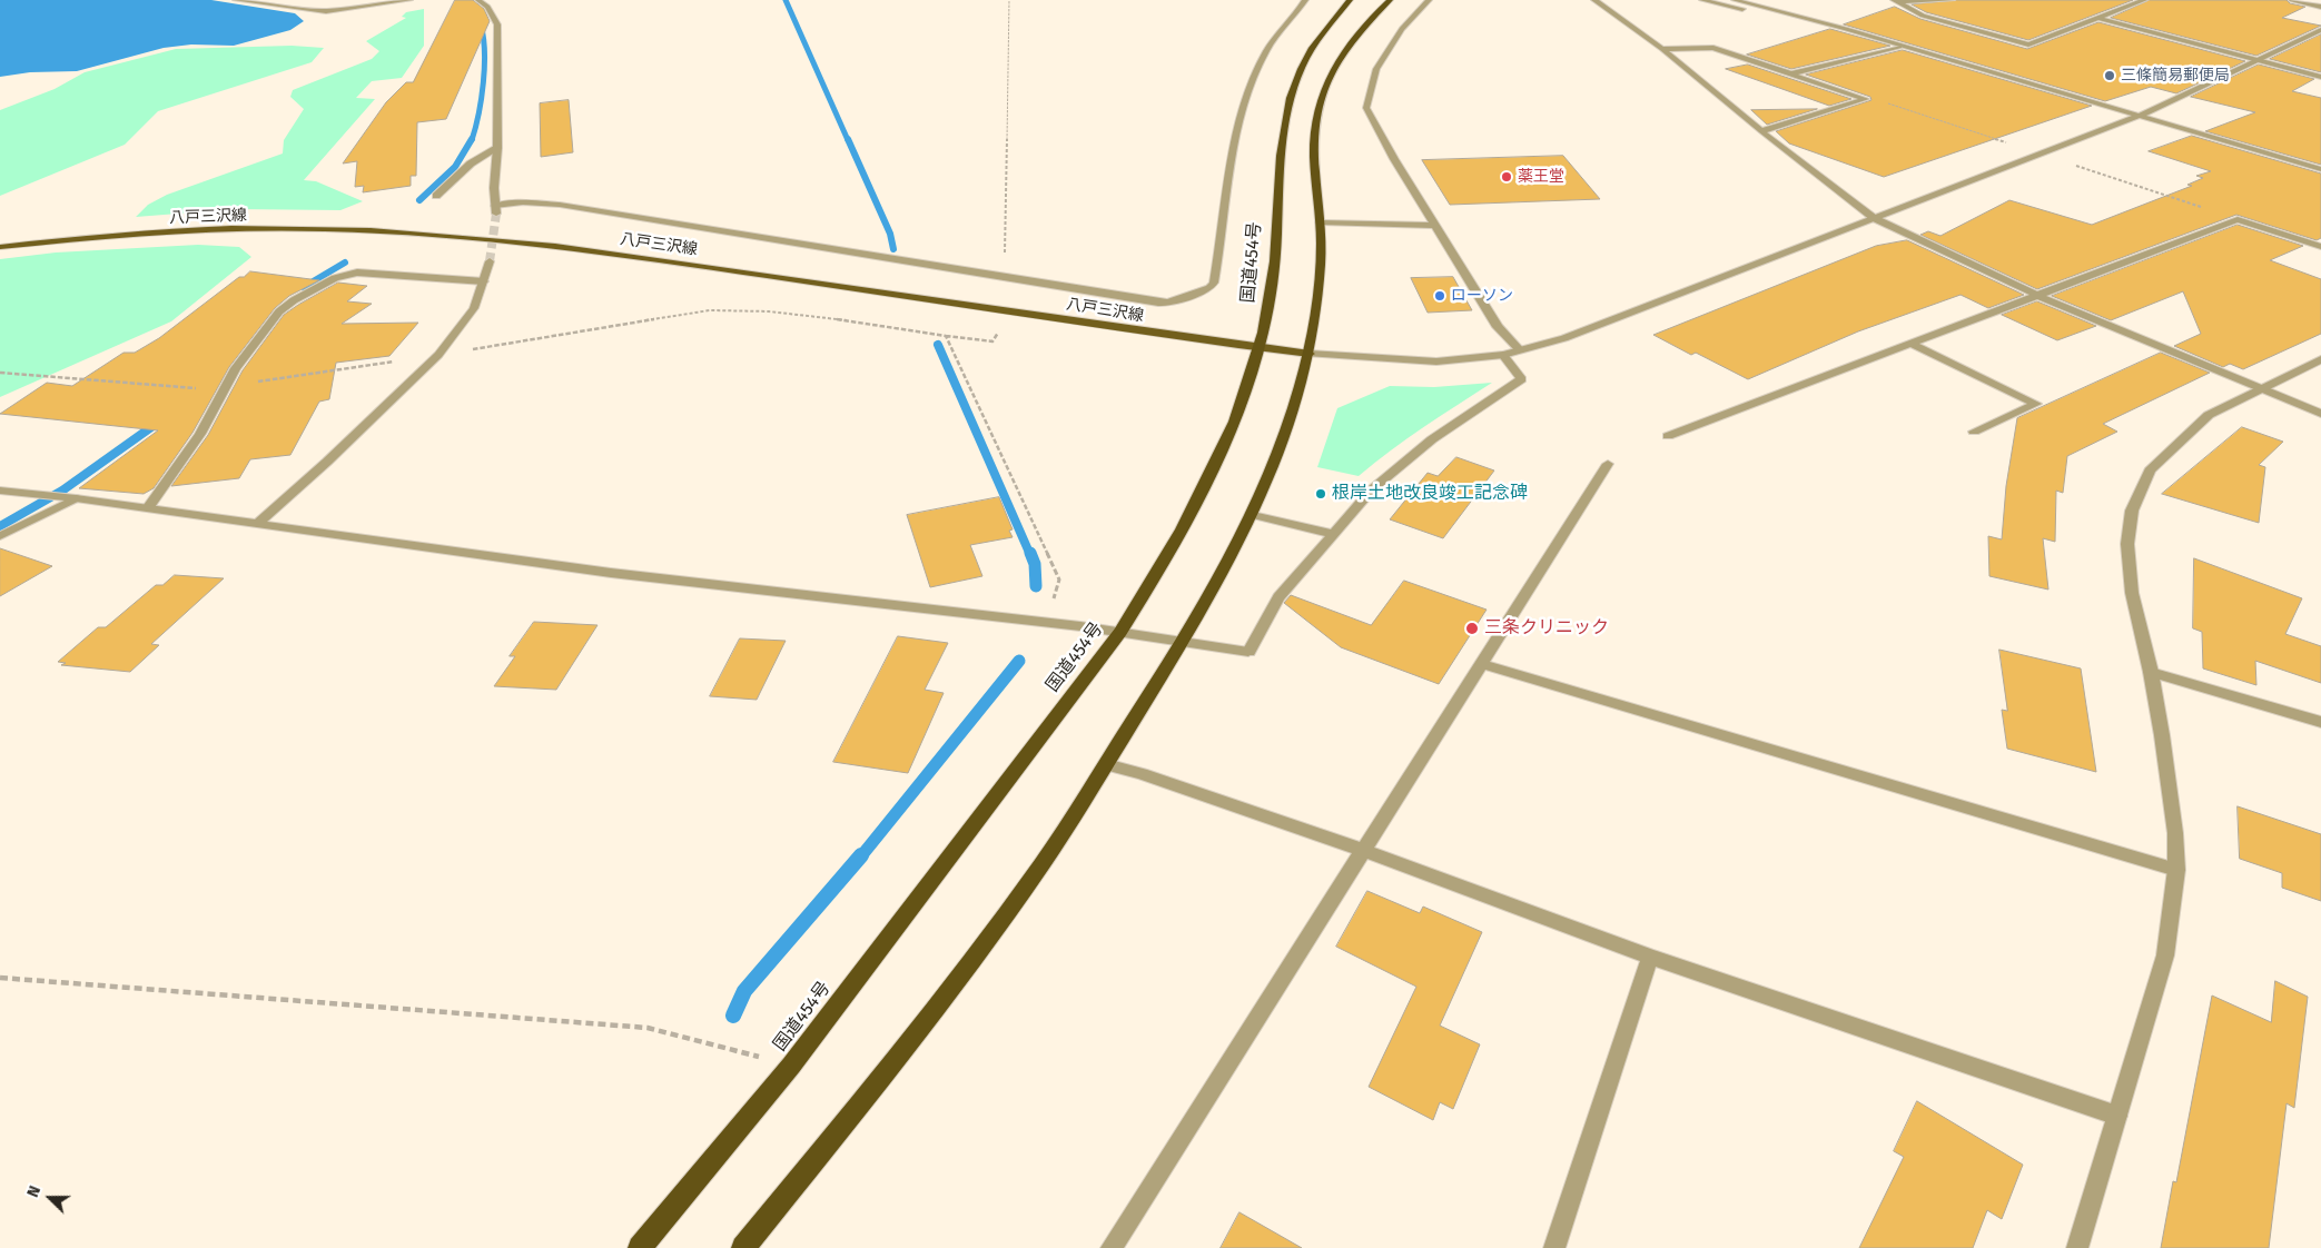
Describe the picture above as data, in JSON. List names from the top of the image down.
{
  "streets": {
    "highway": ["国道454号"],
    "main road": ["八戸三沢線"]
  },
  "crossings": [
    ["八戸三沢線", "国道454号"]
  ],
  "places": [
    "三條簡易郵便局",
    "薬王堂",
    "ローソン",
    "根岸土地改良竣工記念碑",
    "三条クリニック"
  ],
  "north": "left"
}
